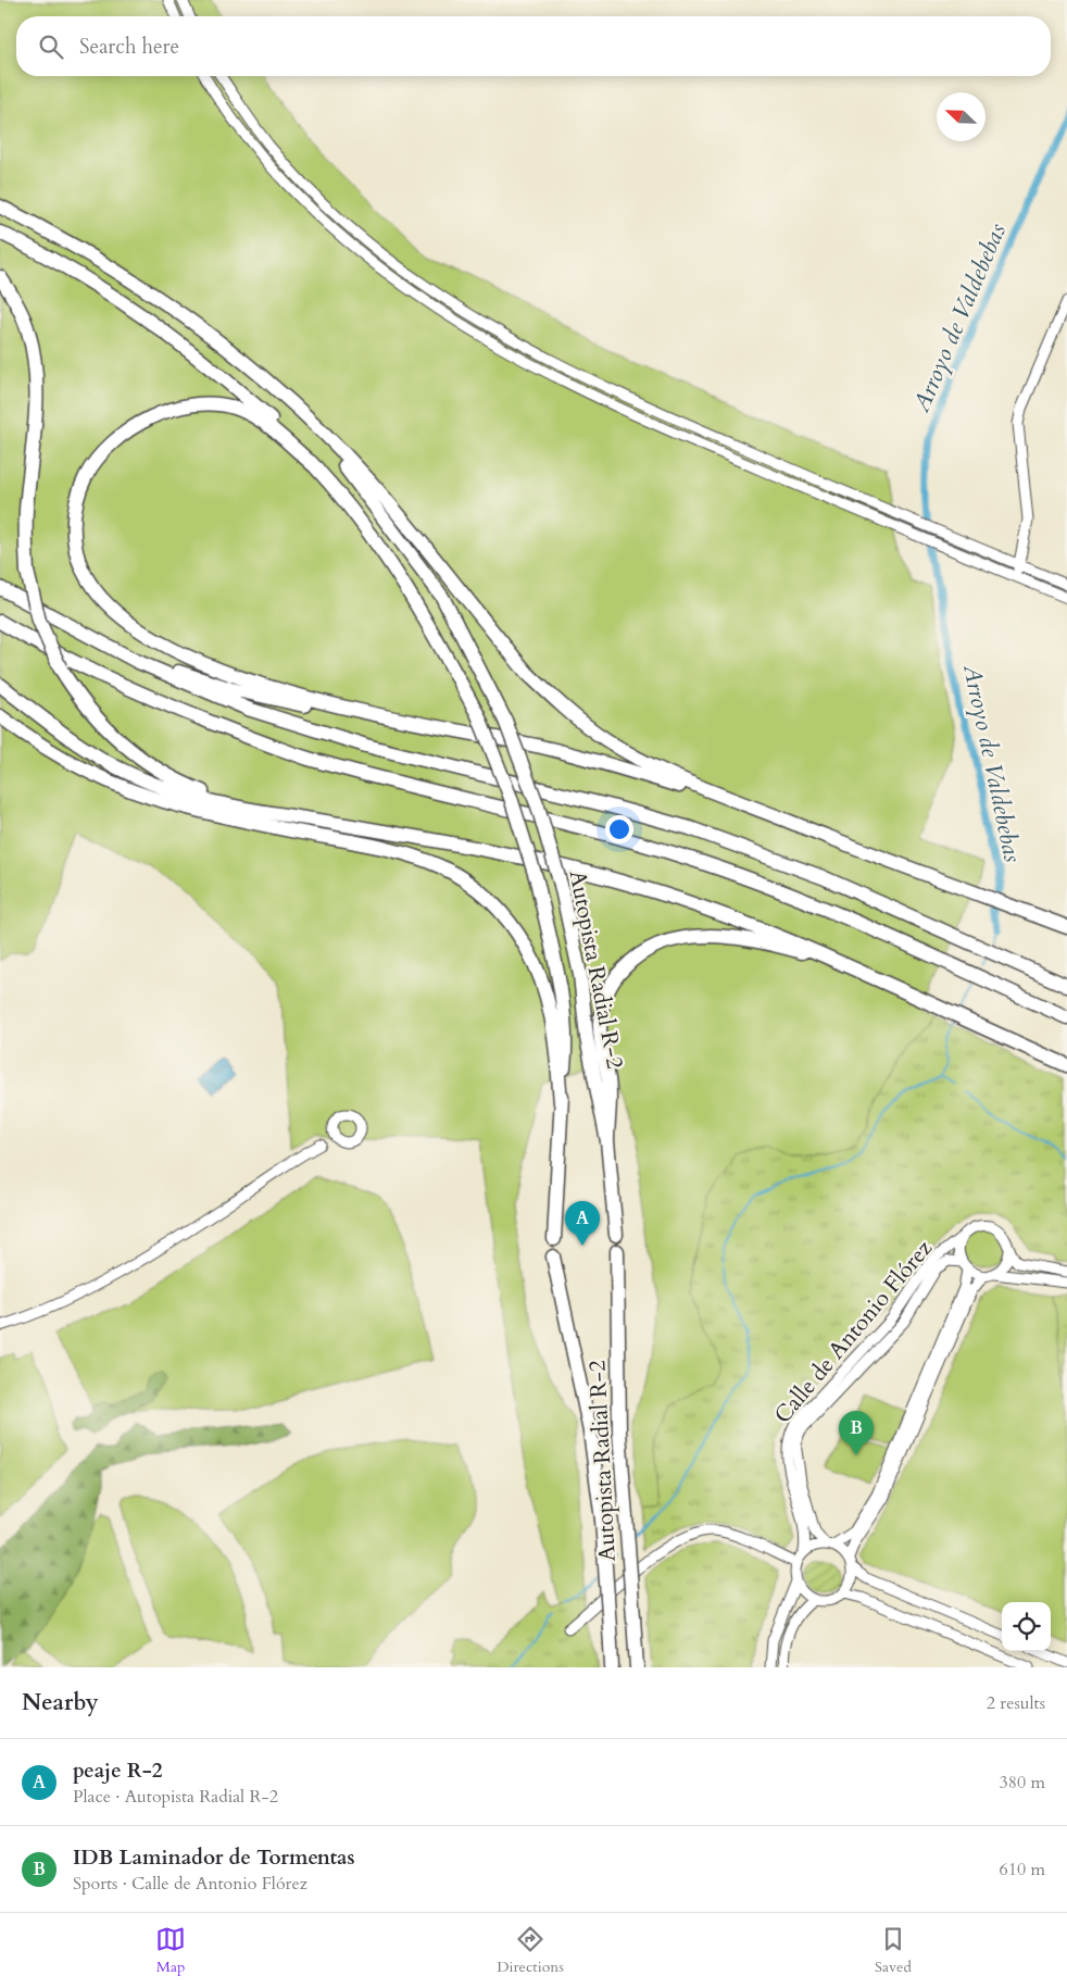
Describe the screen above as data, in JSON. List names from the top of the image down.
{
  "streets": {
    "highway": ["Autopista Radial R-2"],
    "street": ["Calle de Antonio Flórez"]
  },
  "water": ["Arroyo de Valdebebas"],
  "north": "top left",
  "page": {
    "search": "Search here",
    "pins": ["A", "B"],
    "heading": ["Nearby", "2 results"],
    "list": [
      {
        "mark": "A",
        "name": "peaje R-2",
        "note": "Place · Autopista Radial R-2",
        "value": "380 m"
      },
      {
        "mark": "B",
        "name": "IDB Laminador de Tormentas",
        "note": "Sports · Calle de Antonio Flórez",
        "value": "610 m"
      }
    ],
    "nav": ["Map", "Directions", "Saved"]
  }
}
